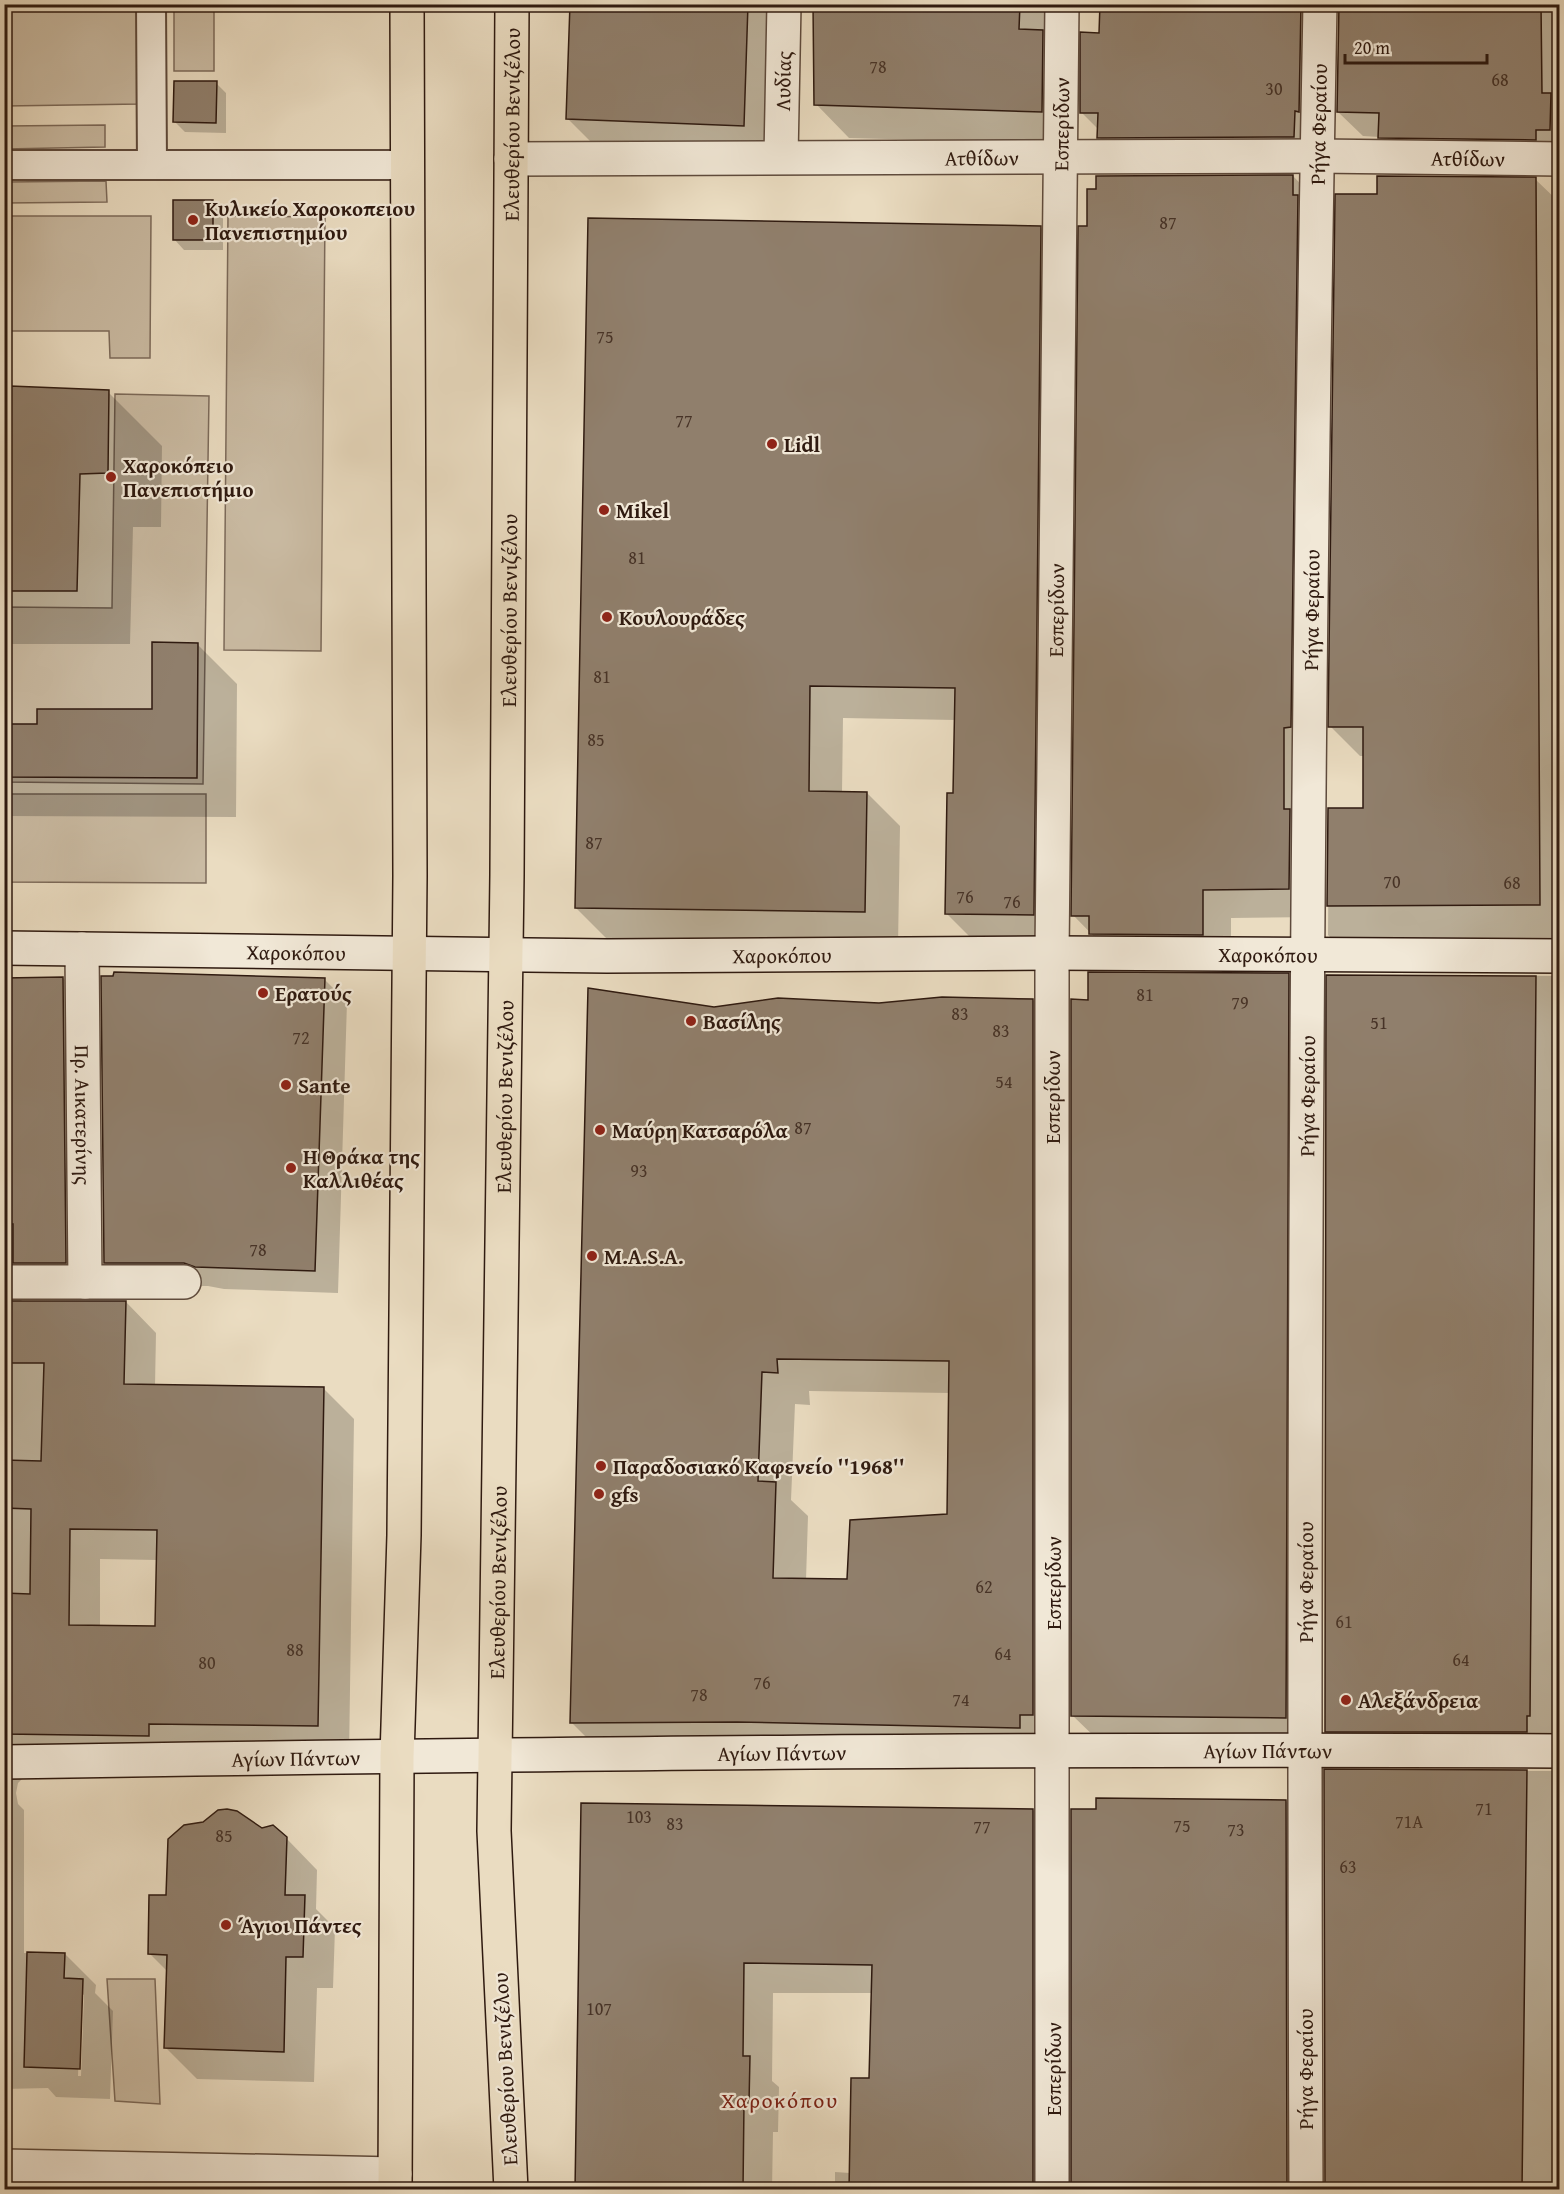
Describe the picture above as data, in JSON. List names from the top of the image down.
{
  "streets": {
    "main road": ["Ελευθερίου Βενιζέλου"],
    "street": [
      "Λυδίας",
      "Εσπερίδων",
      "Ρήγα Φεραίου",
      "Ατθίδων",
      "Χαροκόπου",
      "Πρ. Αικατερίνης",
      "Αγίων Πάντων"
    ]
  },
  "crossings": [
    ["Λυδίας", "Ατθίδων"],
    ["Ελευθερίου Βενιζέλου", "Ατθίδων"],
    ["Ελευθερίου Βενιζέλου", "Χαροκόπου"],
    ["Ελευθερίου Βενιζέλου", "Αγίων Πάντων"],
    ["Εσπερίδων", "Ατθίδων"],
    ["Εσπερίδων", "Χαροκόπου"],
    ["Εσπερίδων", "Αγίων Πάντων"],
    ["Ρήγα Φεραίου", "Ατθίδων"],
    ["Ρήγα Φεραίου", "Χαροκόπου"],
    ["Ρήγα Φεραίου", "Αγίων Πάντων"],
    ["Χαροκόπου", "Πρ. Αικατερίνης"]
  ],
  "districts": ["Χαροκόπου"],
  "places": [
    "Κυλικείο Χαροκοπειου Πανεπιστημίου",
    "Lidl",
    "Χαροκόπειο Πανεπιστήμιο",
    "Mikel",
    "Κουλουράδες",
    "Ερατούς",
    "Βασίλης",
    "Sante",
    "Μαύρη Κατσαρόλα",
    "Η Θράκα της Καλλιθέας",
    "M.A.S.A.",
    "Παραδοσιακό Καφενείο ''1968''",
    "gfs",
    "Αλεξάνδρεια",
    "Άγιοι Πάντες"
  ],
  "house_numbers": [
    "78",
    "68",
    "30",
    "87",
    "75",
    "77",
    "81",
    "81",
    "85",
    "87",
    "70",
    "68",
    "76",
    "76",
    "81",
    "79",
    "83",
    "51",
    "83",
    "72",
    "54",
    "87",
    "93",
    "78",
    "62",
    "61",
    "88",
    "64",
    "64",
    "80",
    "76",
    "78",
    "74",
    "71",
    "103",
    "71Α",
    "83",
    "75",
    "77",
    "73",
    "85",
    "63",
    "107"
  ],
  "scale_bar": "20 m"
}
